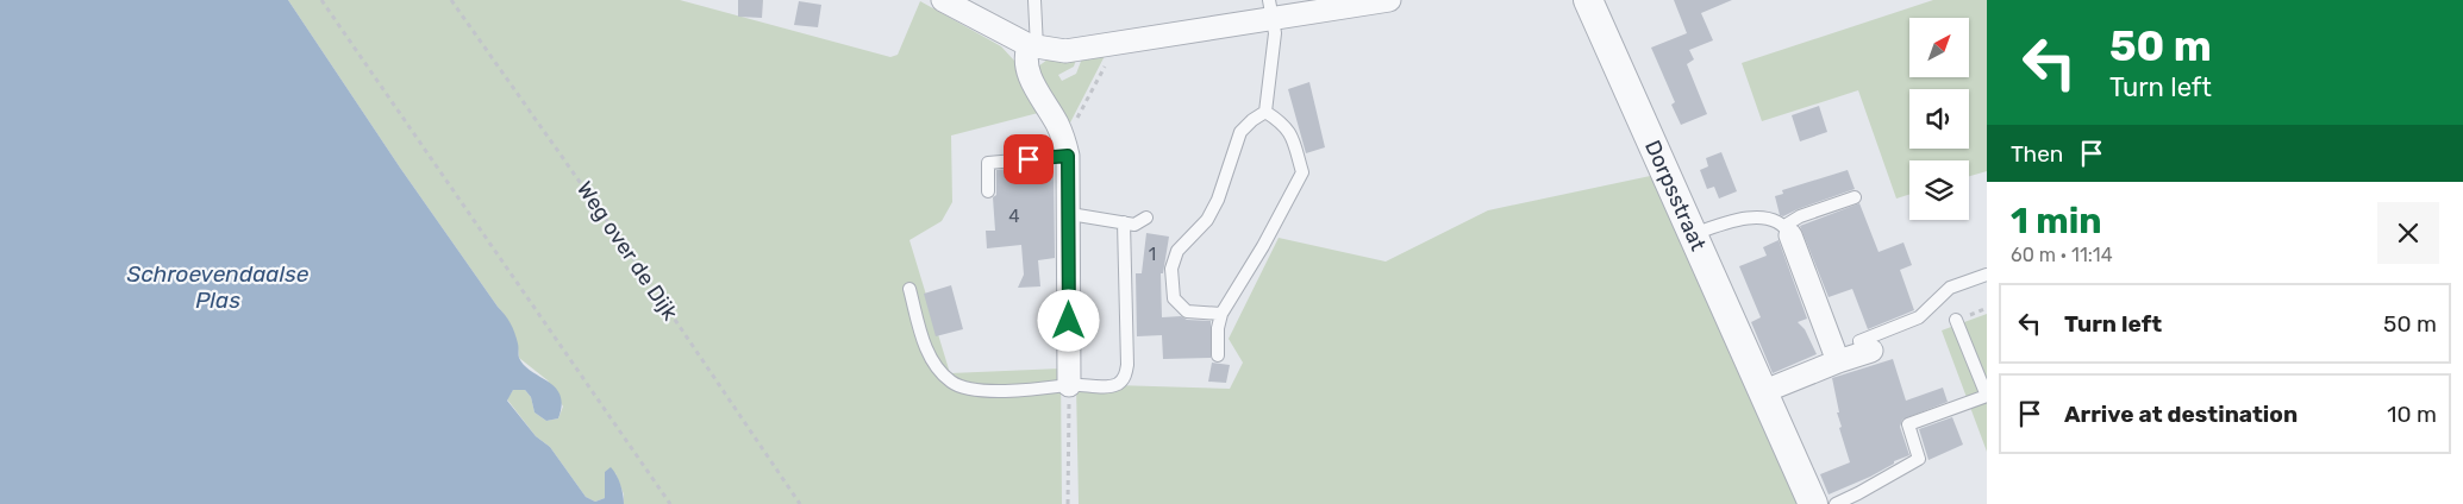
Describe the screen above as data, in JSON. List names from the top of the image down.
{
  "streets": {
    "street": ["Dorpsstraat"],
    "path": ["Weg over de Dijk"]
  },
  "water": ["Schroevendaalse Plas"],
  "house_numbers": ["4", "1"],
  "north": "top right",
  "page": {
    "turn": ["50 m", "Turn left"],
    "then": "Then",
    "heading": ["1 min", "60 m · 11:14"],
    "list": [
      {
        "name": "Turn left",
        "value": "50 m"
      },
      {
        "name": "Arrive at destination",
        "value": "10 m"
      }
    ]
  }
}
